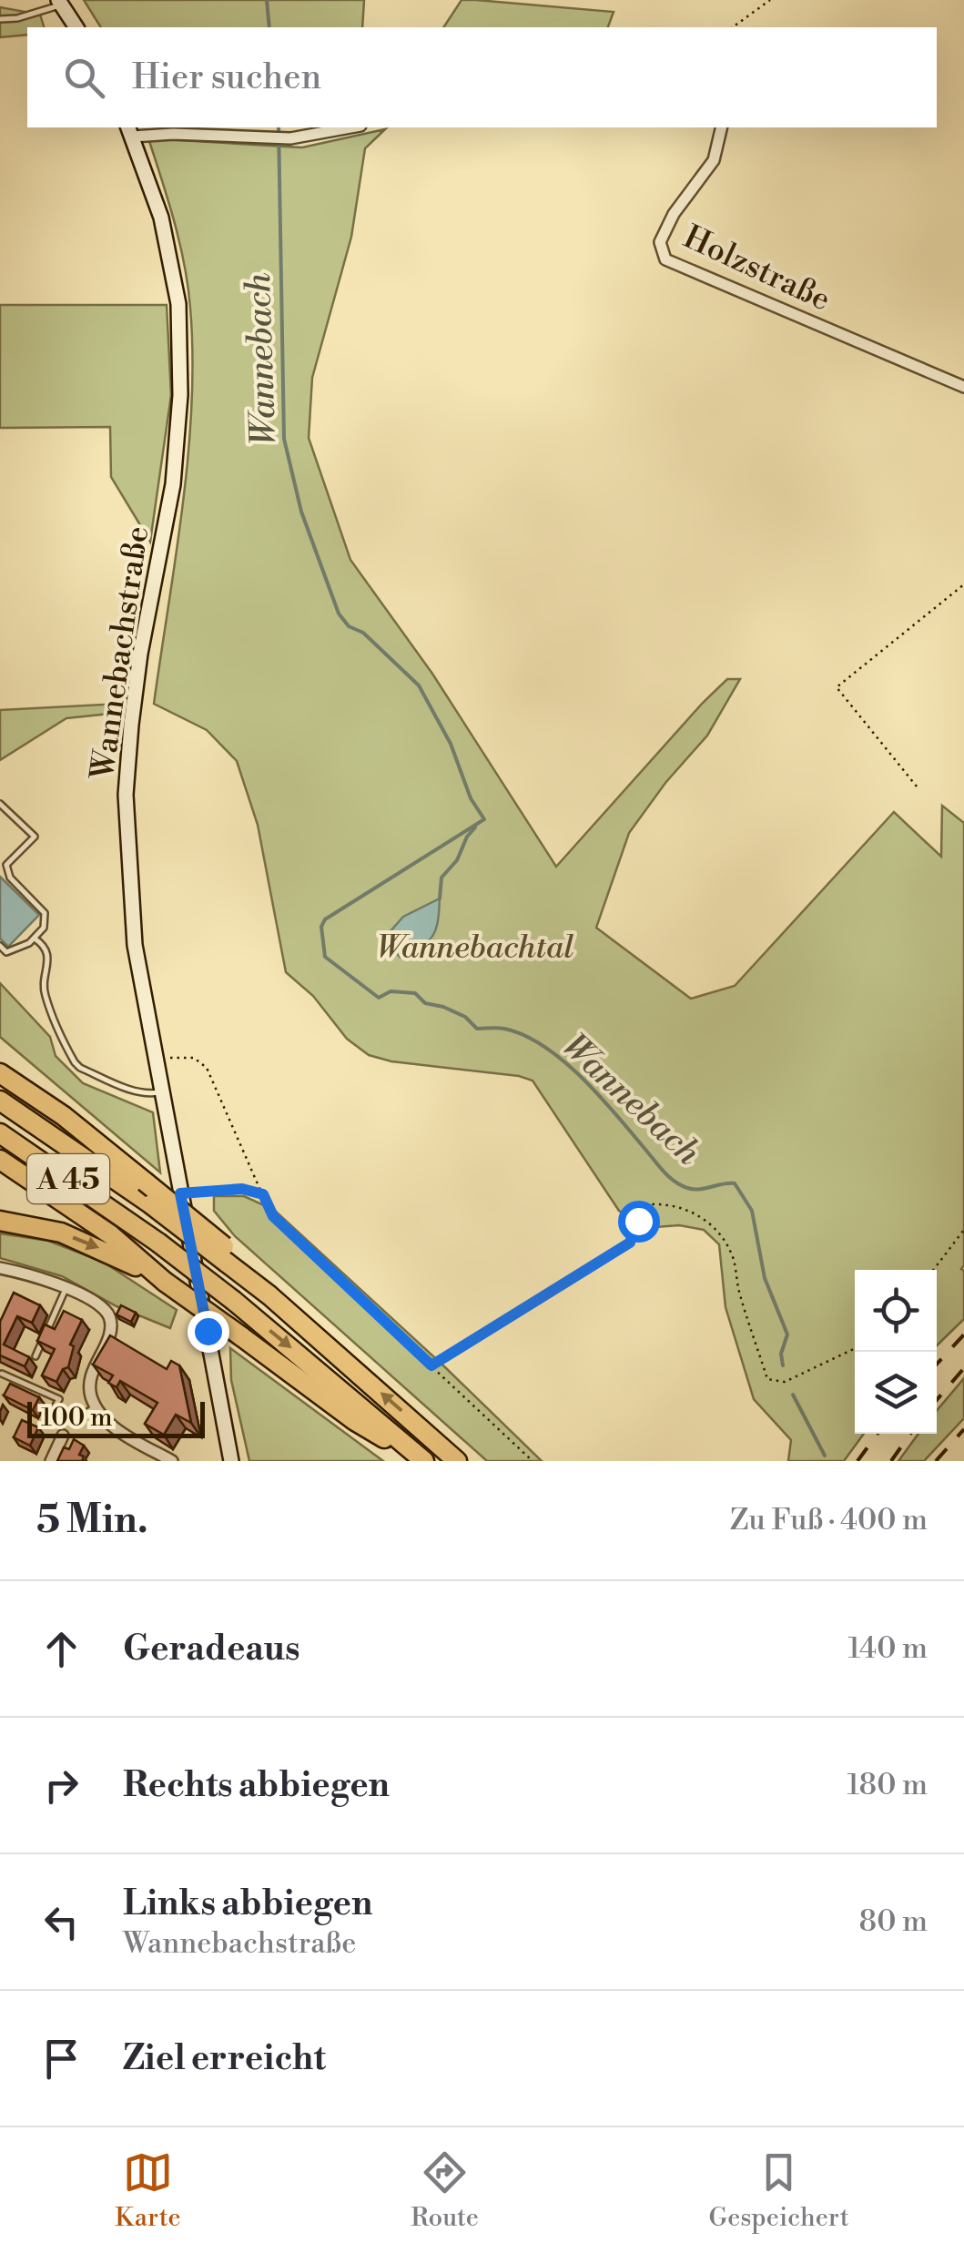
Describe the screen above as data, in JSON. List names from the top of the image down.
{
  "streets": {
    "highway": ["A 45"],
    "main road": ["Wannebachstraße"],
    "street": ["Holzstraße"]
  },
  "water": ["Wannebach"],
  "parks": ["Wannebachtal"],
  "scale_bar": "100 m",
  "page": {
    "search": "Hier suchen",
    "scale": "100 m",
    "heading": ["5 Min.", "Zu Fuß · 400 m"],
    "list": [
      ["Geradeaus", "140 m"],
      ["Rechts abbiegen", "180 m"],
      ["Links abbiegen", "Wannebachstraße", "80 m"],
      "Ziel erreicht"
    ],
    "nav": ["Karte", "Route", "Gespeichert"]
  }
}
